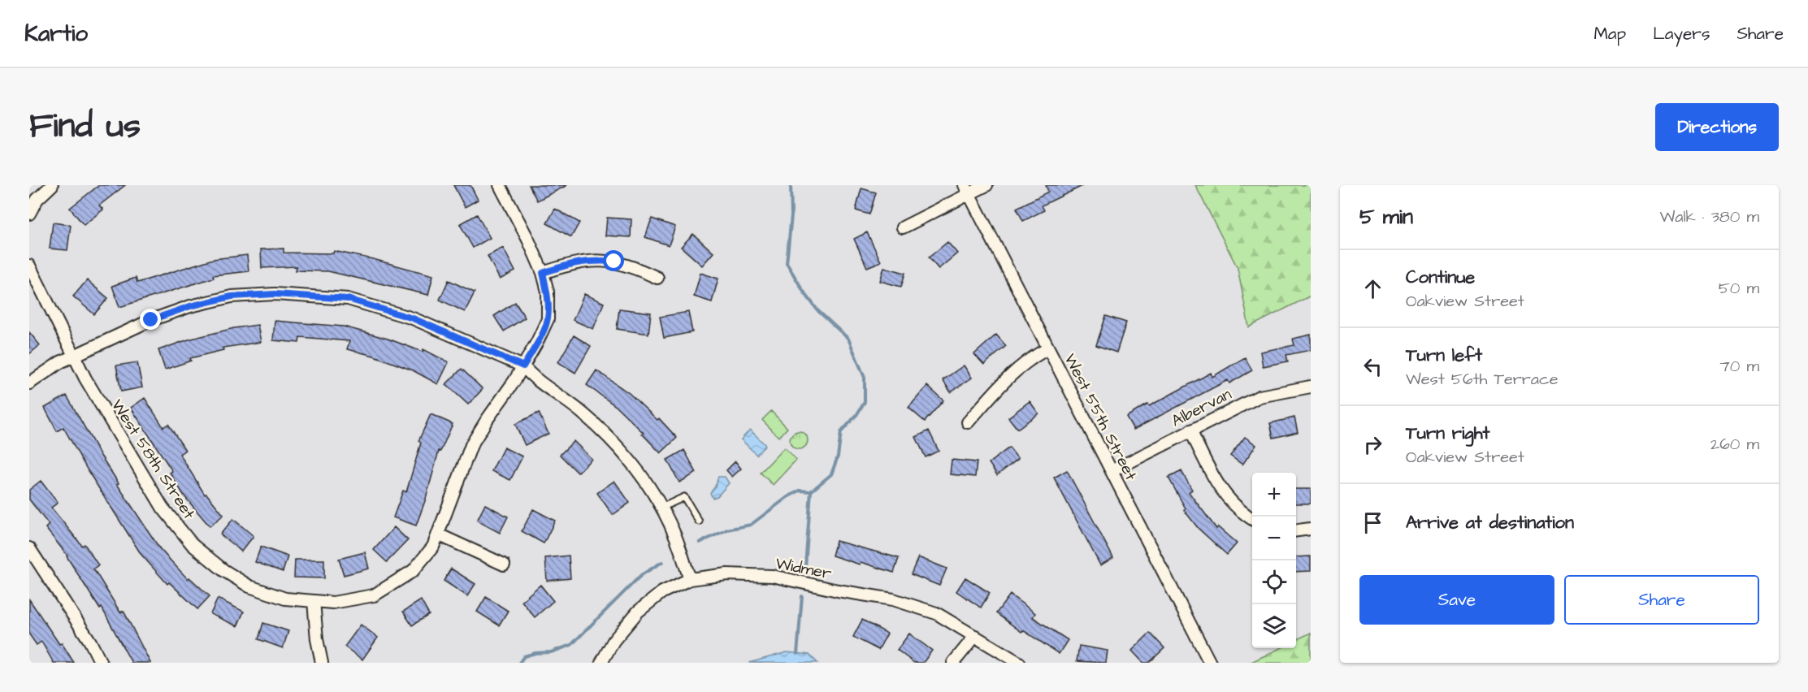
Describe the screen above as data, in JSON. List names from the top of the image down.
{
  "streets": {
    "street": [
      "Albervan",
      "West 55th Street",
      "West 58th Street",
      "Widmer"
    ]
  },
  "crossings": [
    ["Albervan", "West 55th Street"]
  ],
  "page": {
    "header": "Kartio",
    "nav": ["Map", "Layers", "Share"],
    "title": "Find us",
    "buttons": [
      "Directions",
      ["Save", "Share"]
    ],
    "heading": ["5 min", "Walk · 380 m"],
    "list": [
      ["Continue", "Oakview Street", "50 m"],
      ["Turn left", "West 56th Terrace", "70 m"],
      ["Turn right", "Oakview Street", "260 m"],
      "Arrive at destination"
    ],
    "map_buttons": ["+", "−"]
  }
}
